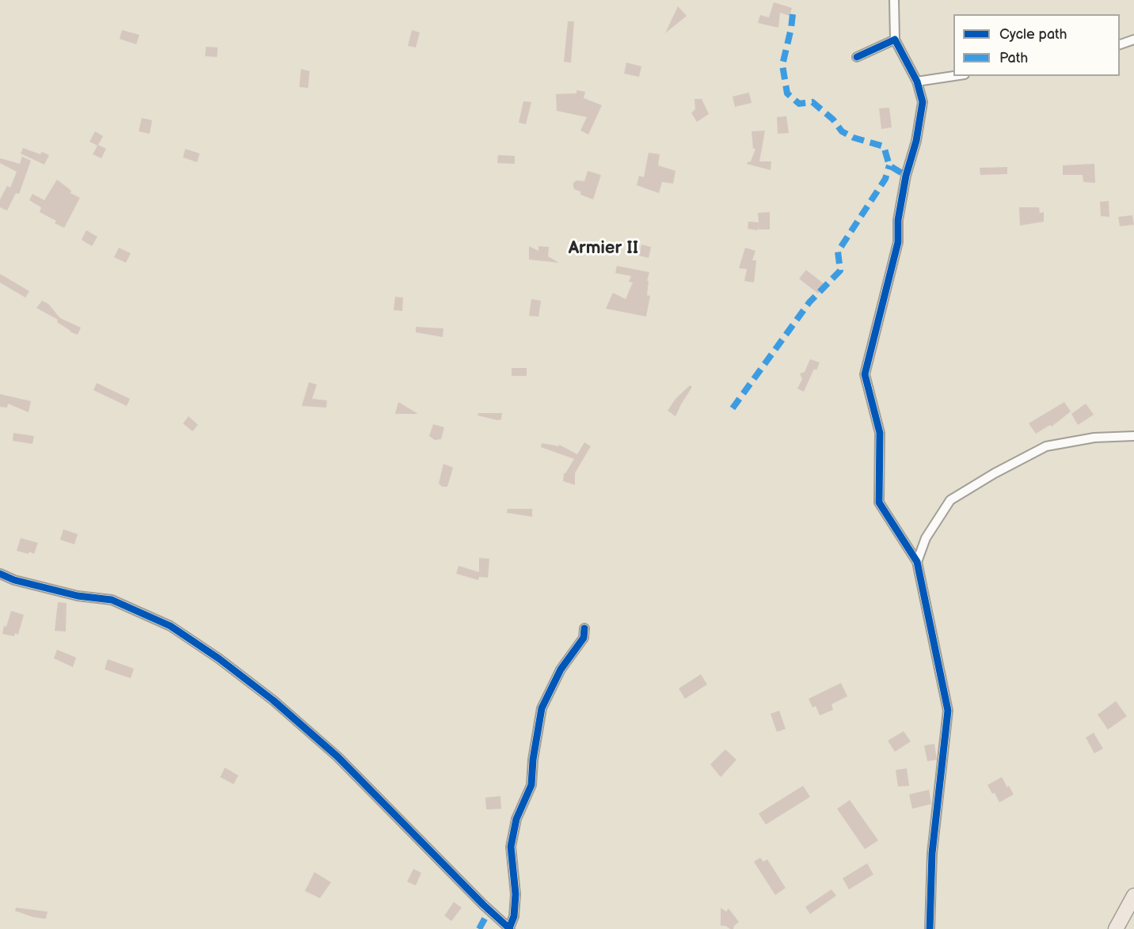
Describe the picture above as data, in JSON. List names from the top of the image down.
{
  "districts": ["Armier II"],
  "legend": ["Cycle path", "Path"]
}
